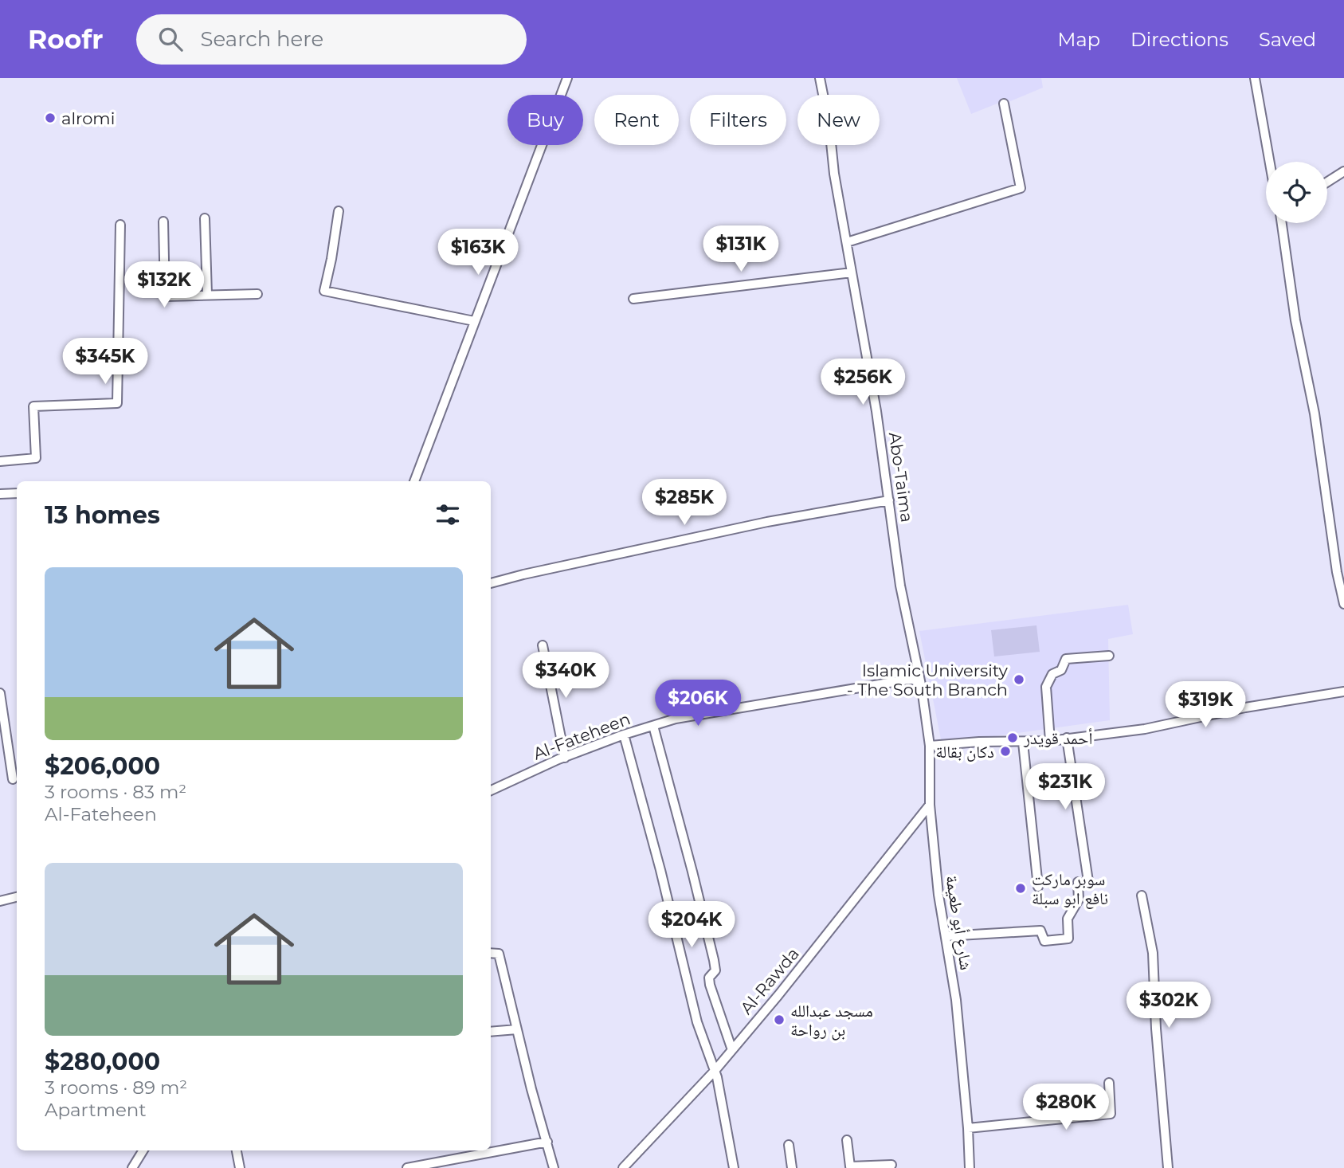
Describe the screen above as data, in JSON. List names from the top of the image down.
{
  "streets": {
    "street": [
      "Abo-Taima",
      "Al-Fateheen",
      "شارع أبو طعيمة",
      "Al-Rawda"
    ]
  },
  "crossings": [
    ["Abo-Taima", "Al-Fateheen"],
    ["Abo-Taima", "شارع أبو طعيمة"],
    ["Al-Fateheen", "شارع أبو طعيمة"],
    ["شارع أبو طعيمة", "Al-Rawda"]
  ],
  "places": [
    "alromi",
    "Islamic University - The South Branch",
    "أحمد قويدر",
    "دكان بقالة",
    "سوبر ماركت نافع ابو سبلة",
    "مسجد عبدالله بن رواحة"
  ],
  "page": {
    "header": "Roofr",
    "search": "Search here",
    "nav": ["Map", "Directions", "Saved"],
    "chip": [
      "Buy",
      "Rent",
      "Filters",
      "New"
    ],
    "price": [
      "$131K",
      "$163K",
      "$132K",
      "$345K",
      "$256K",
      "$285K",
      "$340K",
      "$206K",
      "$319K",
      "$231K",
      "$204K",
      "$302K",
      "$280K"
    ],
    "heading": "13 homes",
    "list": [
      {
        "name": "$206,000",
        "note": "3 rooms · 83 m² · Al-Fateheen"
      },
      {
        "name": "$280,000",
        "note": "3 rooms · 89 m² · Apartment"
      }
    ]
  }
}
